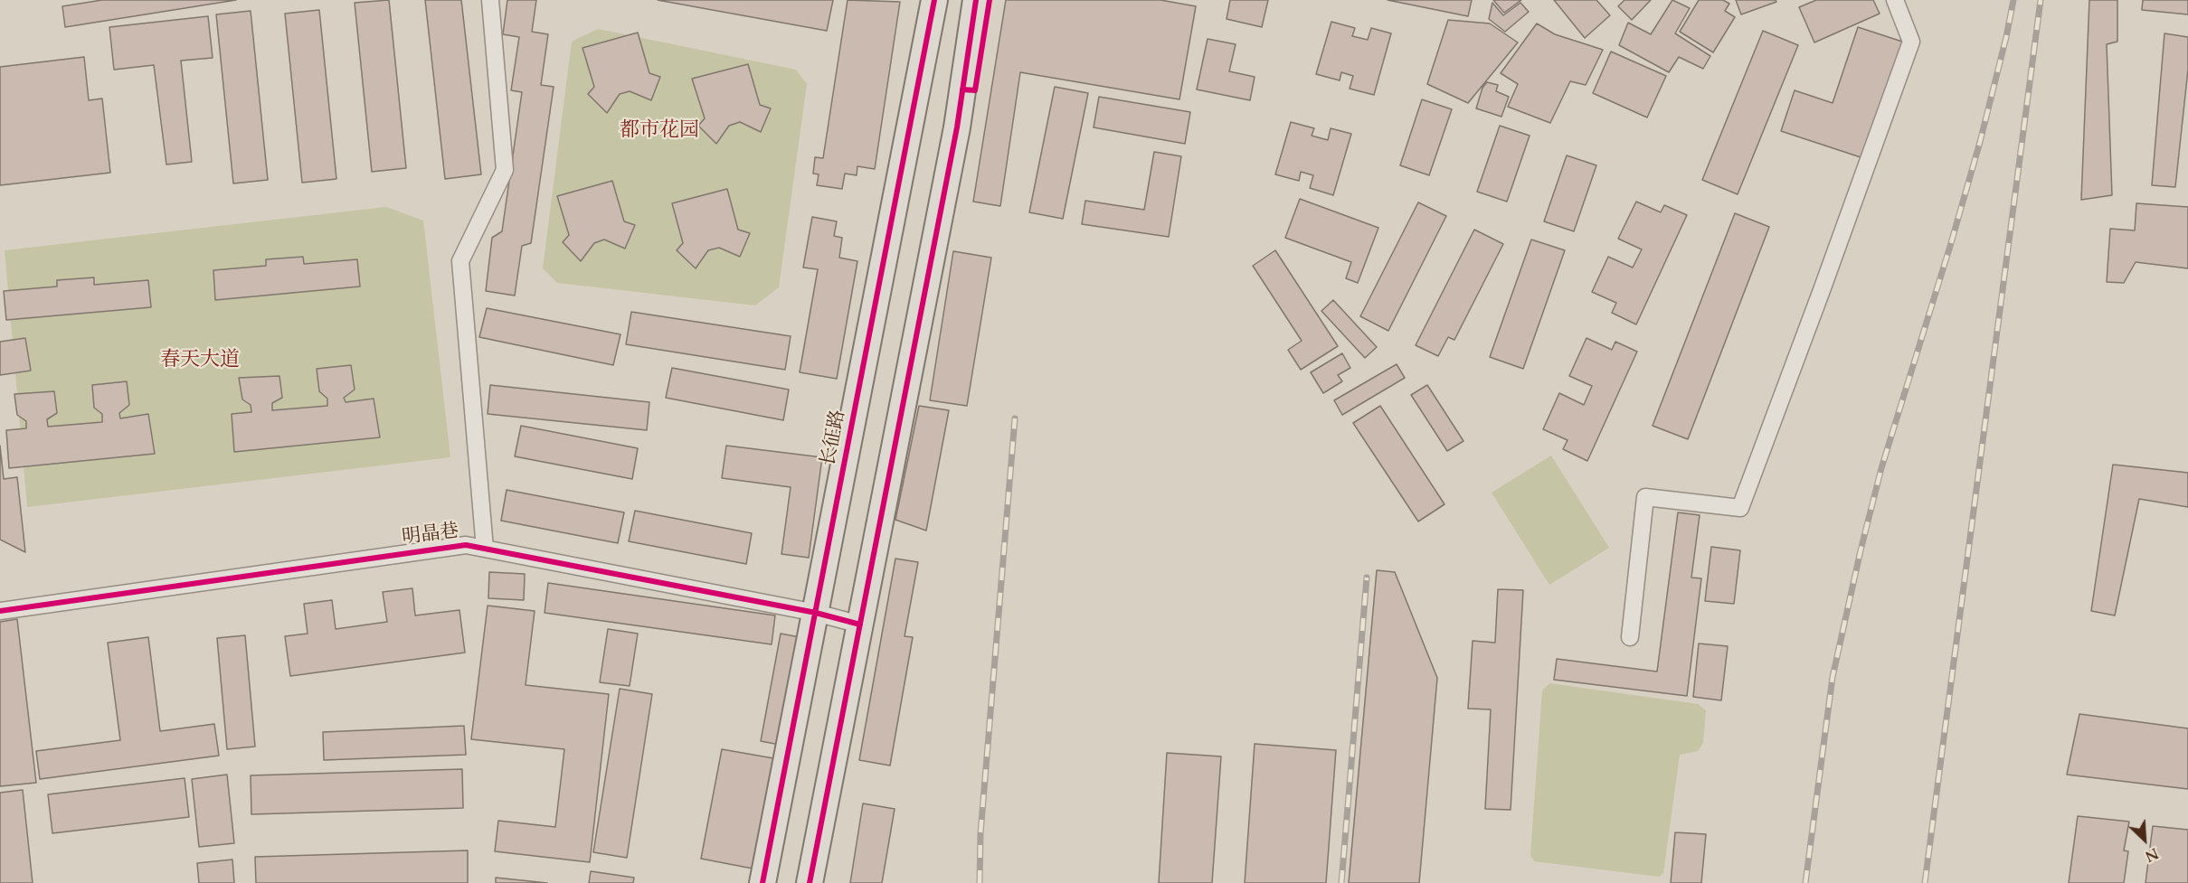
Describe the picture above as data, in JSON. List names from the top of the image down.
{
  "streets": {
    "main road": ["长征路"],
    "street": ["明晶巷"]
  },
  "crossings": [
    ["长征路", "明晶巷"]
  ],
  "districts": ["都市花园", "春天大道"],
  "north": "bottom right"
}
